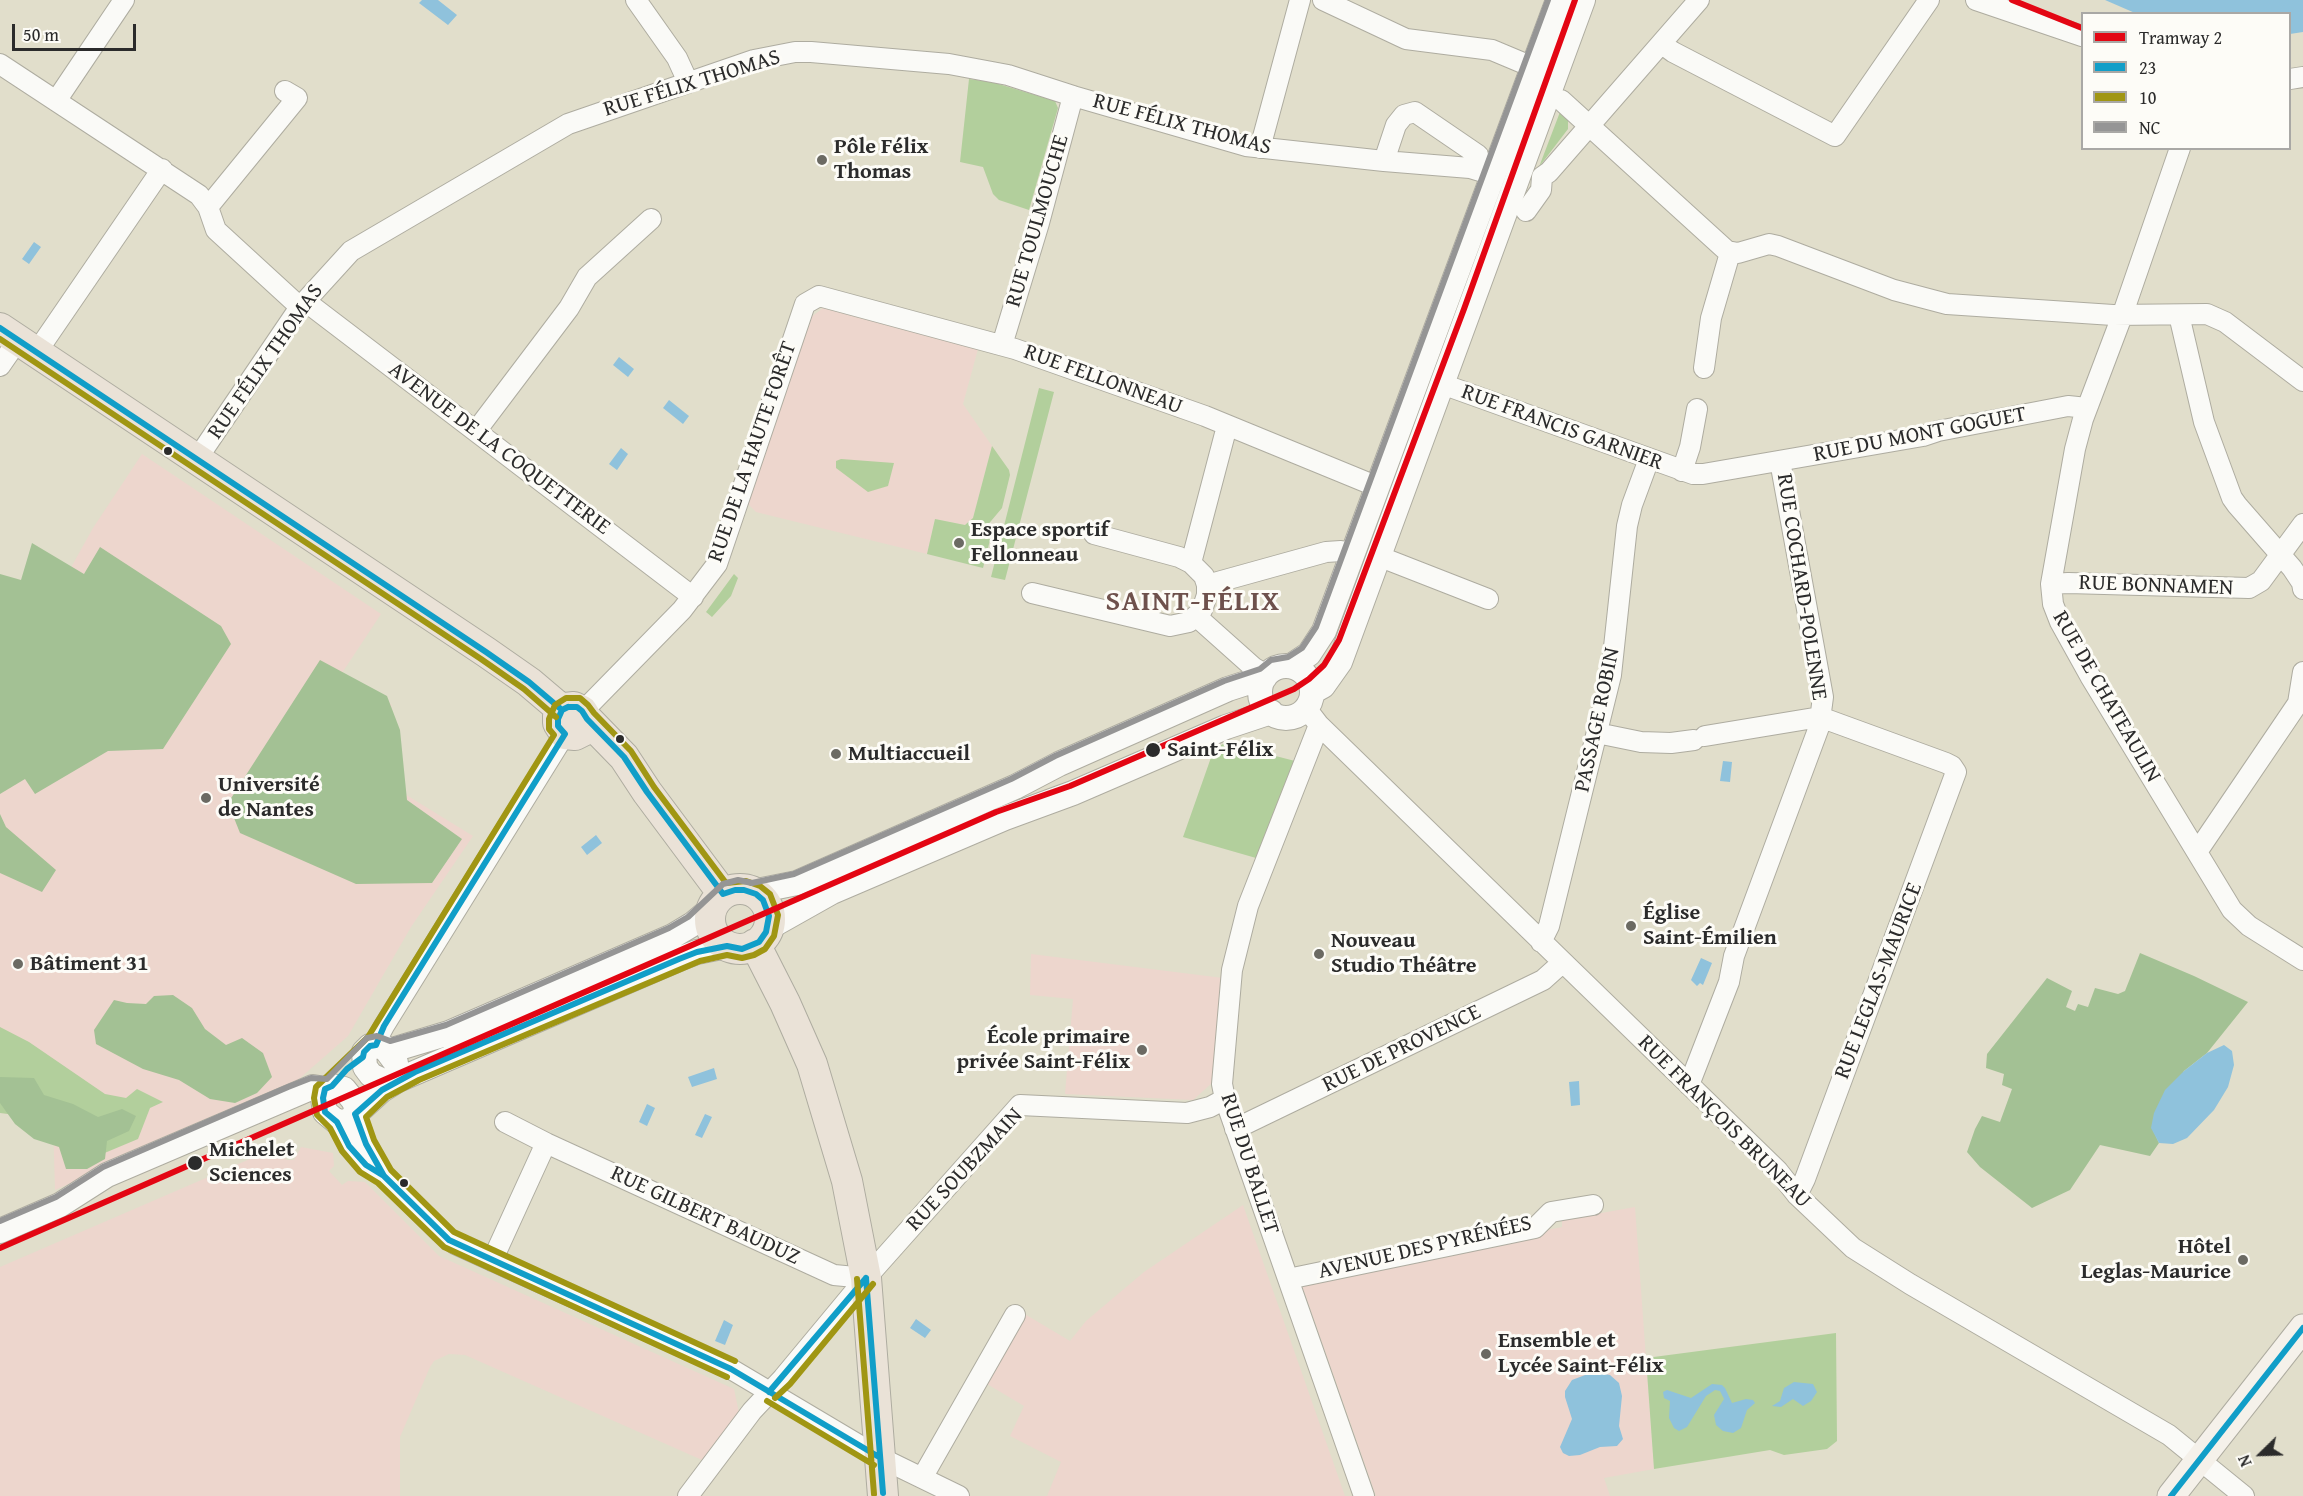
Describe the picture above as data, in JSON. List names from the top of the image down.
{
  "streets": {
    "street": [
      "RUE FÉLIX THOMAS",
      "RUE TOULMOUCHE",
      "RUE FELLONNEAU",
      "RUE FRANCIS GARNIER",
      "RUE DU MONT GOGUET",
      "AVENUE DE LA COQUETTERIE",
      "RUE DE LA HAUTE FORÊT",
      "RUE BONNAMEN",
      "RUE COCHARD-POLENNE",
      "RUE DE CHATEAULIN",
      "PASSAGE ROBIN",
      "RUE LEGLAS-MAURICE",
      "RUE DE PROVENCE",
      "RUE FRANÇOIS BRUNEAU",
      "RUE DU BALLET",
      "RUE SOUBZMAIN",
      "RUE GILBERT BAUDUZ",
      "AVENUE DES PYRÉNÉES"
    ]
  },
  "crossings": [
    ["RUE FÉLIX THOMAS", "RUE TOULMOUCHE"],
    ["RUE FÉLIX THOMAS", "AVENUE DE LA COQUETTERIE"],
    ["RUE TOULMOUCHE", "RUE FELLONNEAU"],
    ["RUE FELLONNEAU", "RUE DE LA HAUTE FORÊT"],
    ["RUE FRANCIS GARNIER", "RUE DU MONT GOGUET"],
    ["RUE FRANCIS GARNIER", "PASSAGE ROBIN"],
    ["RUE DU MONT GOGUET", "RUE COCHARD-POLENNE"],
    ["RUE DU MONT GOGUET", "RUE DE CHATEAULIN"],
    ["AVENUE DE LA COQUETTERIE", "RUE DE LA HAUTE FORÊT"],
    ["RUE BONNAMEN", "RUE DE CHATEAULIN"],
    ["RUE COCHARD-POLENNE", "RUE LEGLAS-MAURICE"],
    ["RUE COCHARD-POLENNE", "RUE FRANÇOIS BRUNEAU"],
    ["PASSAGE ROBIN", "RUE FRANÇOIS BRUNEAU"],
    ["RUE LEGLAS-MAURICE", "RUE FRANÇOIS BRUNEAU"],
    ["RUE DE PROVENCE", "RUE FRANÇOIS BRUNEAU"],
    ["RUE DE PROVENCE", "RUE DU BALLET"],
    ["RUE FRANÇOIS BRUNEAU", "RUE DU BALLET"],
    ["RUE DU BALLET", "RUE SOUBZMAIN"],
    ["RUE DU BALLET", "AVENUE DES PYRÉNÉES"],
    ["RUE SOUBZMAIN", "RUE GILBERT BAUDUZ"]
  ],
  "districts": ["SAINT-FÉLIX"],
  "places": [
    "Pôle Félix Thomas",
    "Espace sportif Fellonneau",
    "Saint-Félix",
    "Multiaccueil",
    "Université de Nantes",
    "Église Saint-Émilien",
    "Nouveau Studio Théâtre",
    "Bâtiment 31",
    "École primaire privée Saint-Félix",
    "Michelet Sciences",
    "Hôtel Leglas-Maurice",
    "Ensemble et Lycée Saint-Félix"
  ],
  "lines": [
    "tram line 2",
    "transit line NC",
    "transit line 23",
    "transit line 10"
  ],
  "legend": [
    "Tramway 2",
    "23",
    "10",
    "NC"
  ],
  "scale_bar": "50 m",
  "north": "bottom left"
}
